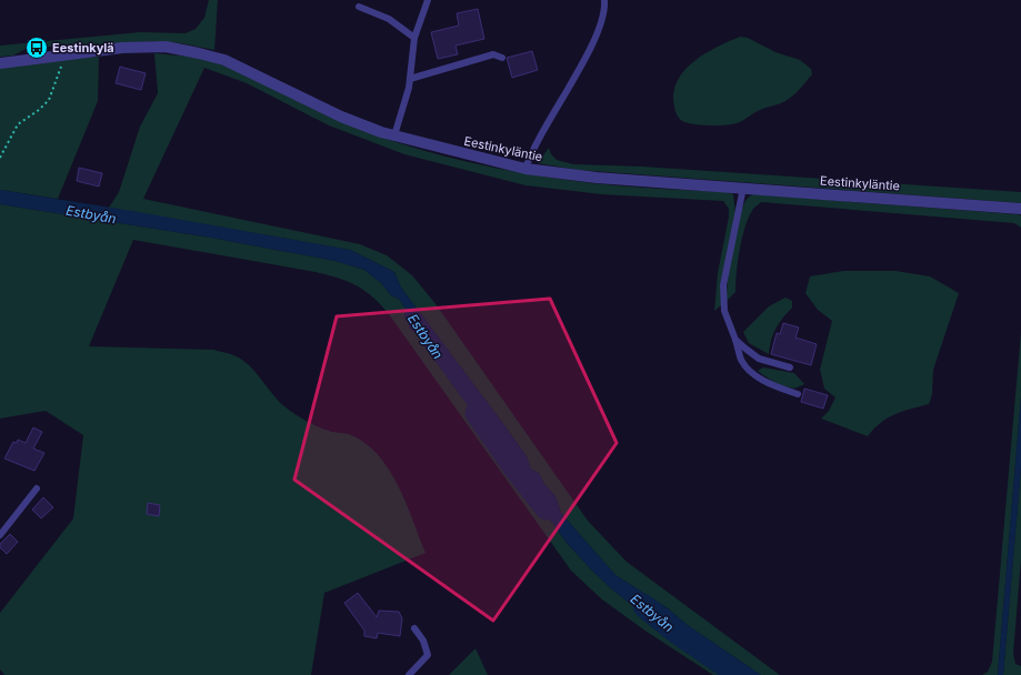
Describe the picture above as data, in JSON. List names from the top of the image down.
{
  "streets": {
    "street": ["Eestinkyläntie"]
  },
  "water": ["Estbyån"],
  "places": {
    "bus stop": ["Eestinkylä"]
  }
}
